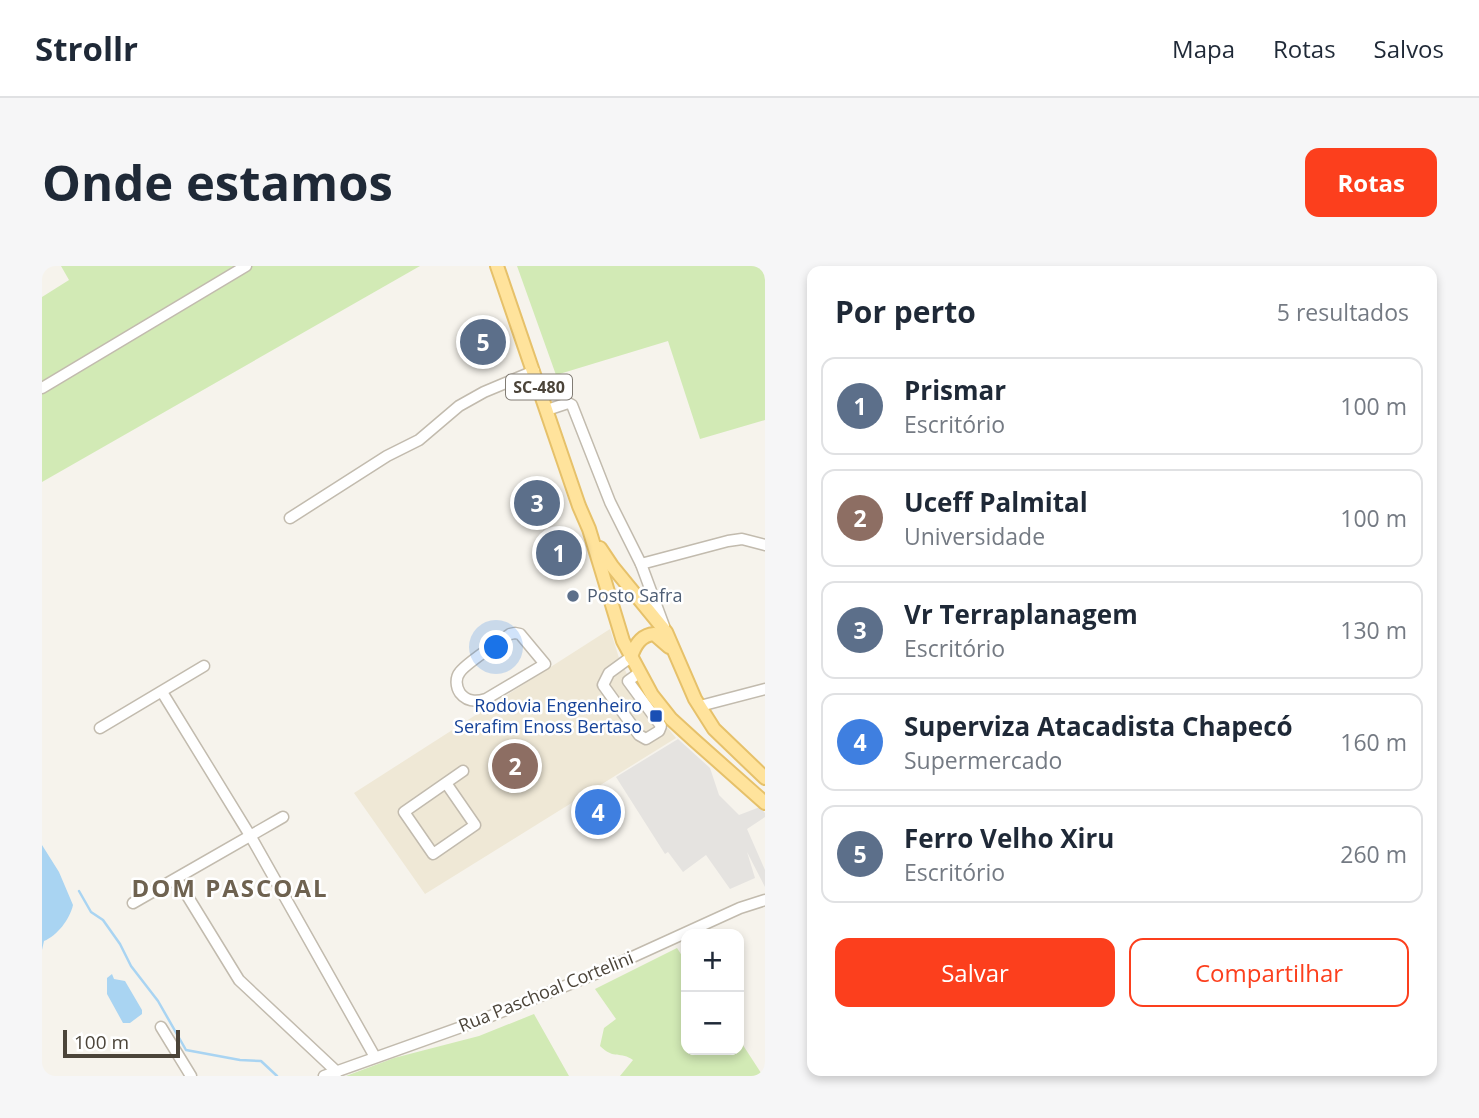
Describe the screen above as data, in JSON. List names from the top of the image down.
{
  "streets": {
    "main road": ["SC-480"],
    "street": ["Rua Paschoal Cortelini"]
  },
  "districts": ["DOM PASCOAL"],
  "places": {
    "other": ["Posto Safra"],
    "transit": ["Rodovia Engenheiro Serafim Enoss Bertaso"]
  },
  "scale_bar": "100 m",
  "page": {
    "header": "Strollr",
    "nav": ["Mapa", "Rotas", "Salvos"],
    "buttons": [
      "Rotas",
      ["Salvar", "Compartilhar"]
    ],
    "title": "Onde estamos",
    "heading": ["Por perto", "5 resultados"],
    "pins": [
      "5",
      "3",
      "1",
      "2",
      "4"
    ],
    "list": [
      {
        "mark": "1",
        "name": "Prismar",
        "note": "Escritório",
        "value": "100 m"
      },
      {
        "mark": "2",
        "name": "Uceff Palmital",
        "note": "Universidade",
        "value": "100 m"
      },
      {
        "mark": "3",
        "name": "Vr Terraplanagem",
        "note": "Escritório",
        "value": "130 m"
      },
      {
        "mark": "4",
        "name": "Superviza Atacadista Chapecó",
        "note": "Supermercado",
        "value": "160 m"
      },
      {
        "mark": "5",
        "name": "Ferro Velho Xiru",
        "note": "Escritório",
        "value": "260 m"
      }
    ],
    "map_buttons": ["+", "−"],
    "scale": "100 m"
  }
}
